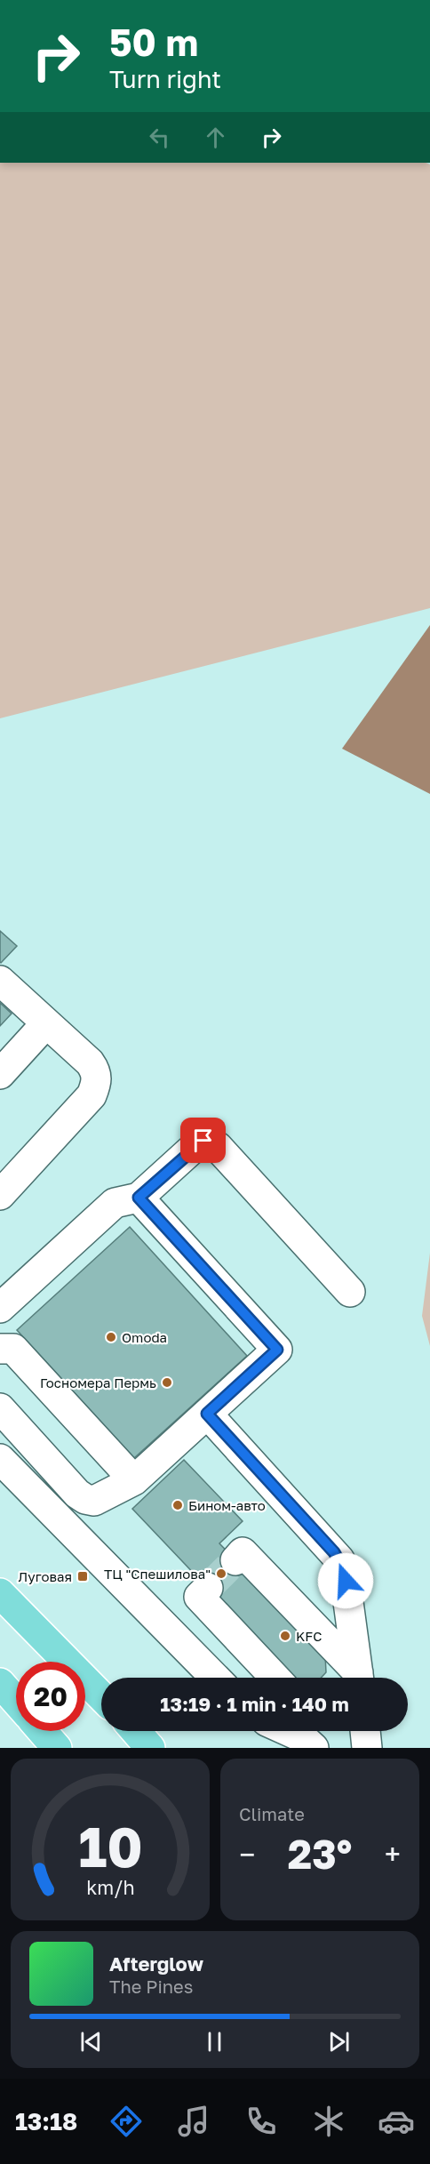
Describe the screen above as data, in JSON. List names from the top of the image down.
{
  "places": {
    "other": [
      "Omoda",
      "Госномера Пермь",
      "Бином-авто",
      "ТЦ \"Спешилова\"",
      "KFC"
    ],
    "transit": ["Луговая"]
  },
  "page": {
    "turn": ["50 m", "Turn right"],
    "limit": "20",
    "trip": "13:19 · 1 min · 140 m",
    "tile": "Climate",
    "heat": ["−", "23°", "+"],
    "song": ["Afterglow", "The Pines"],
    "tabs": "13:18",
    "gauge": ["10", "km/h"]
  }
}
